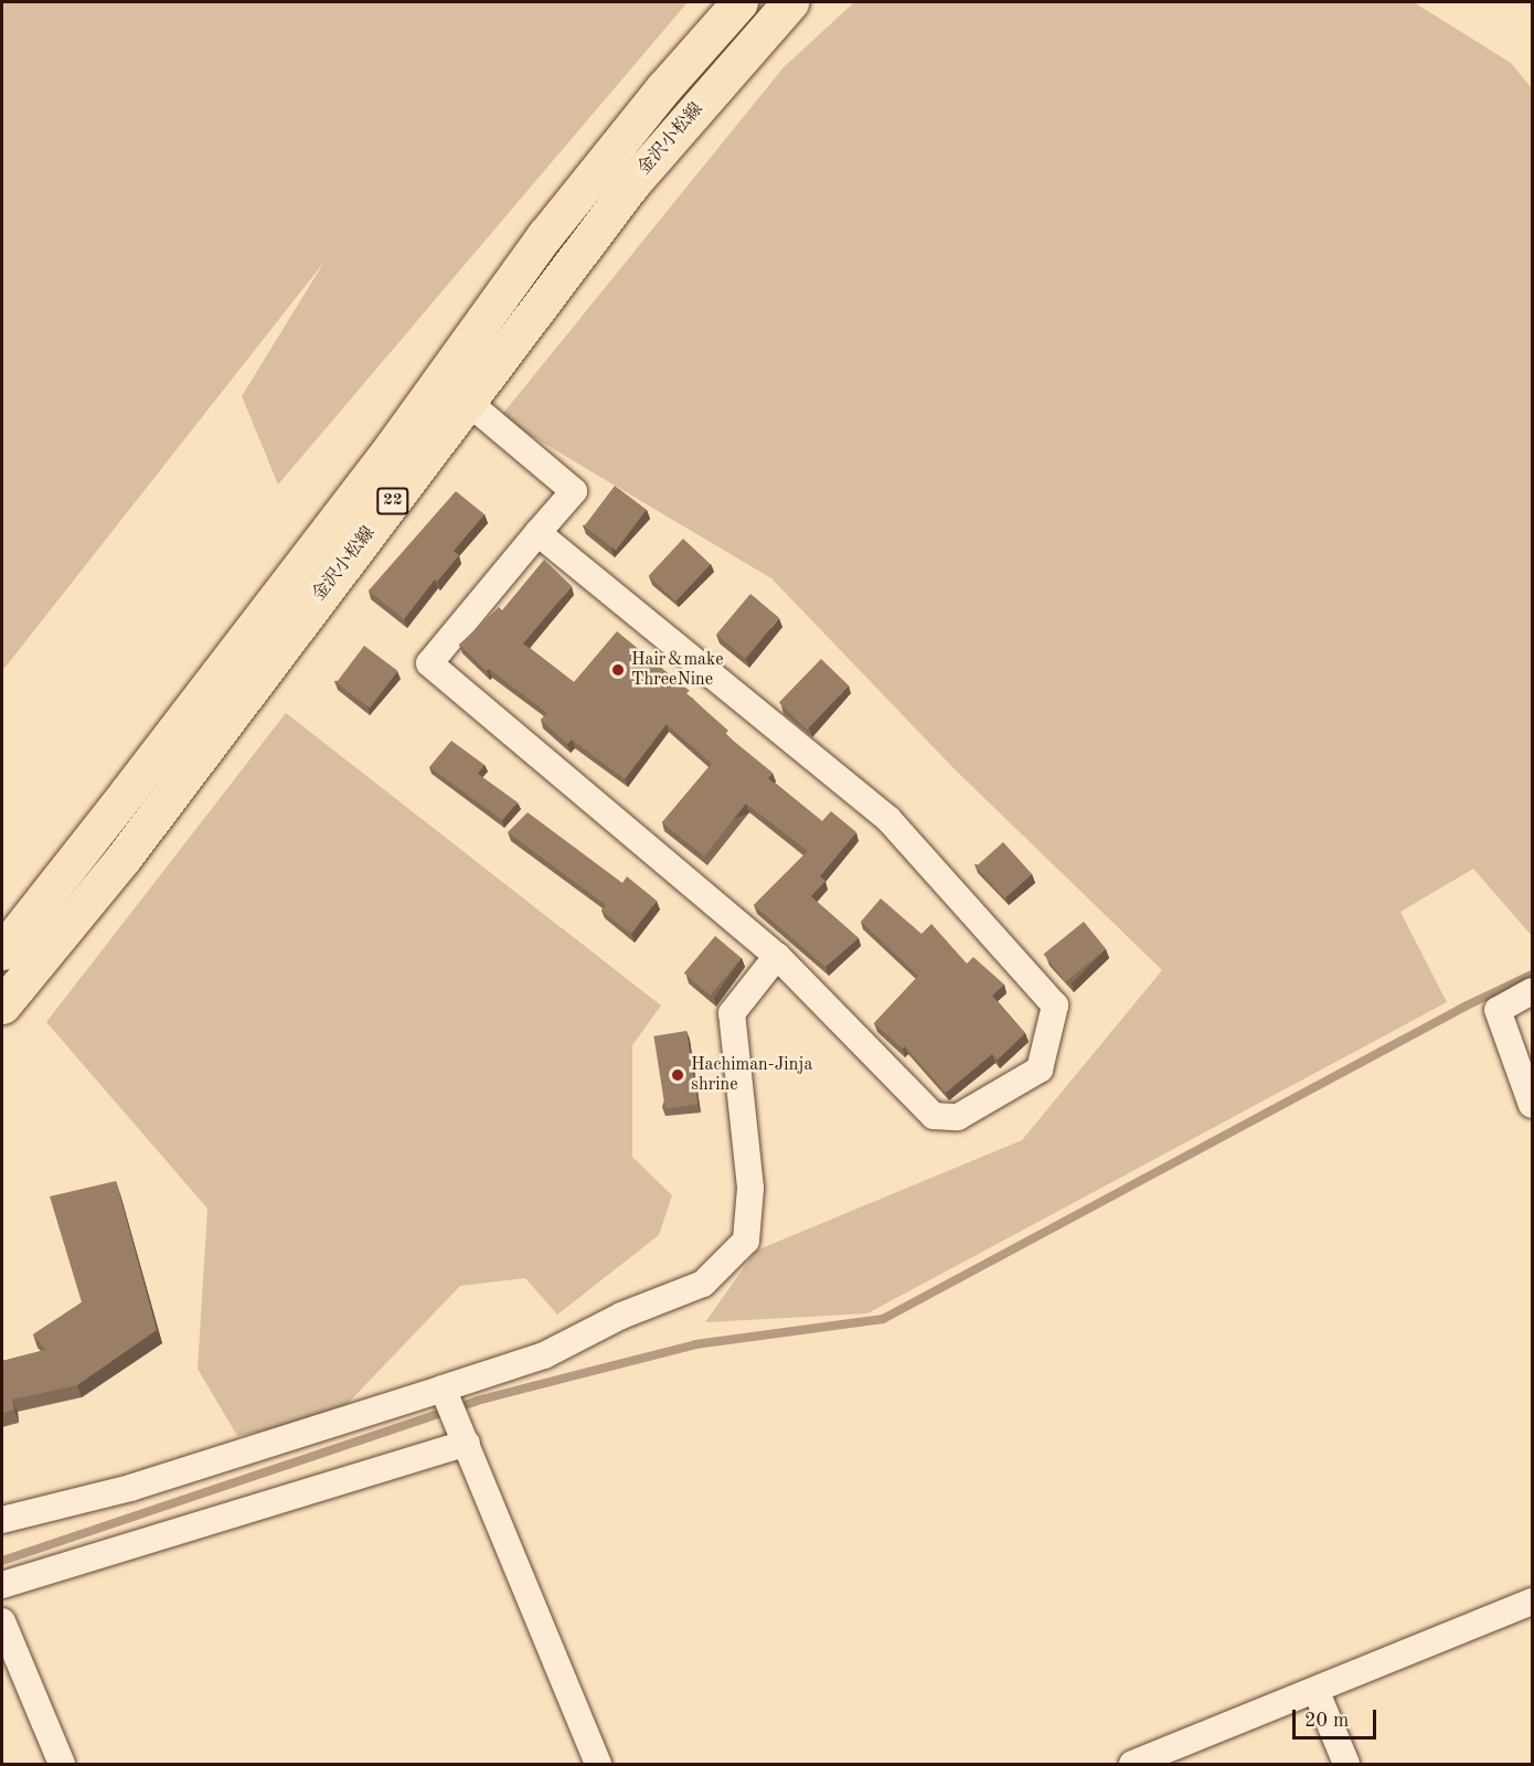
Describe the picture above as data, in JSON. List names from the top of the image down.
{
  "streets": {
    "main road": ["金沢小松線", "22"]
  },
  "places": ["Hair＆make ThreeNine", "Hachiman-Jinja shrine"],
  "scale_bar": "20 m"
}
